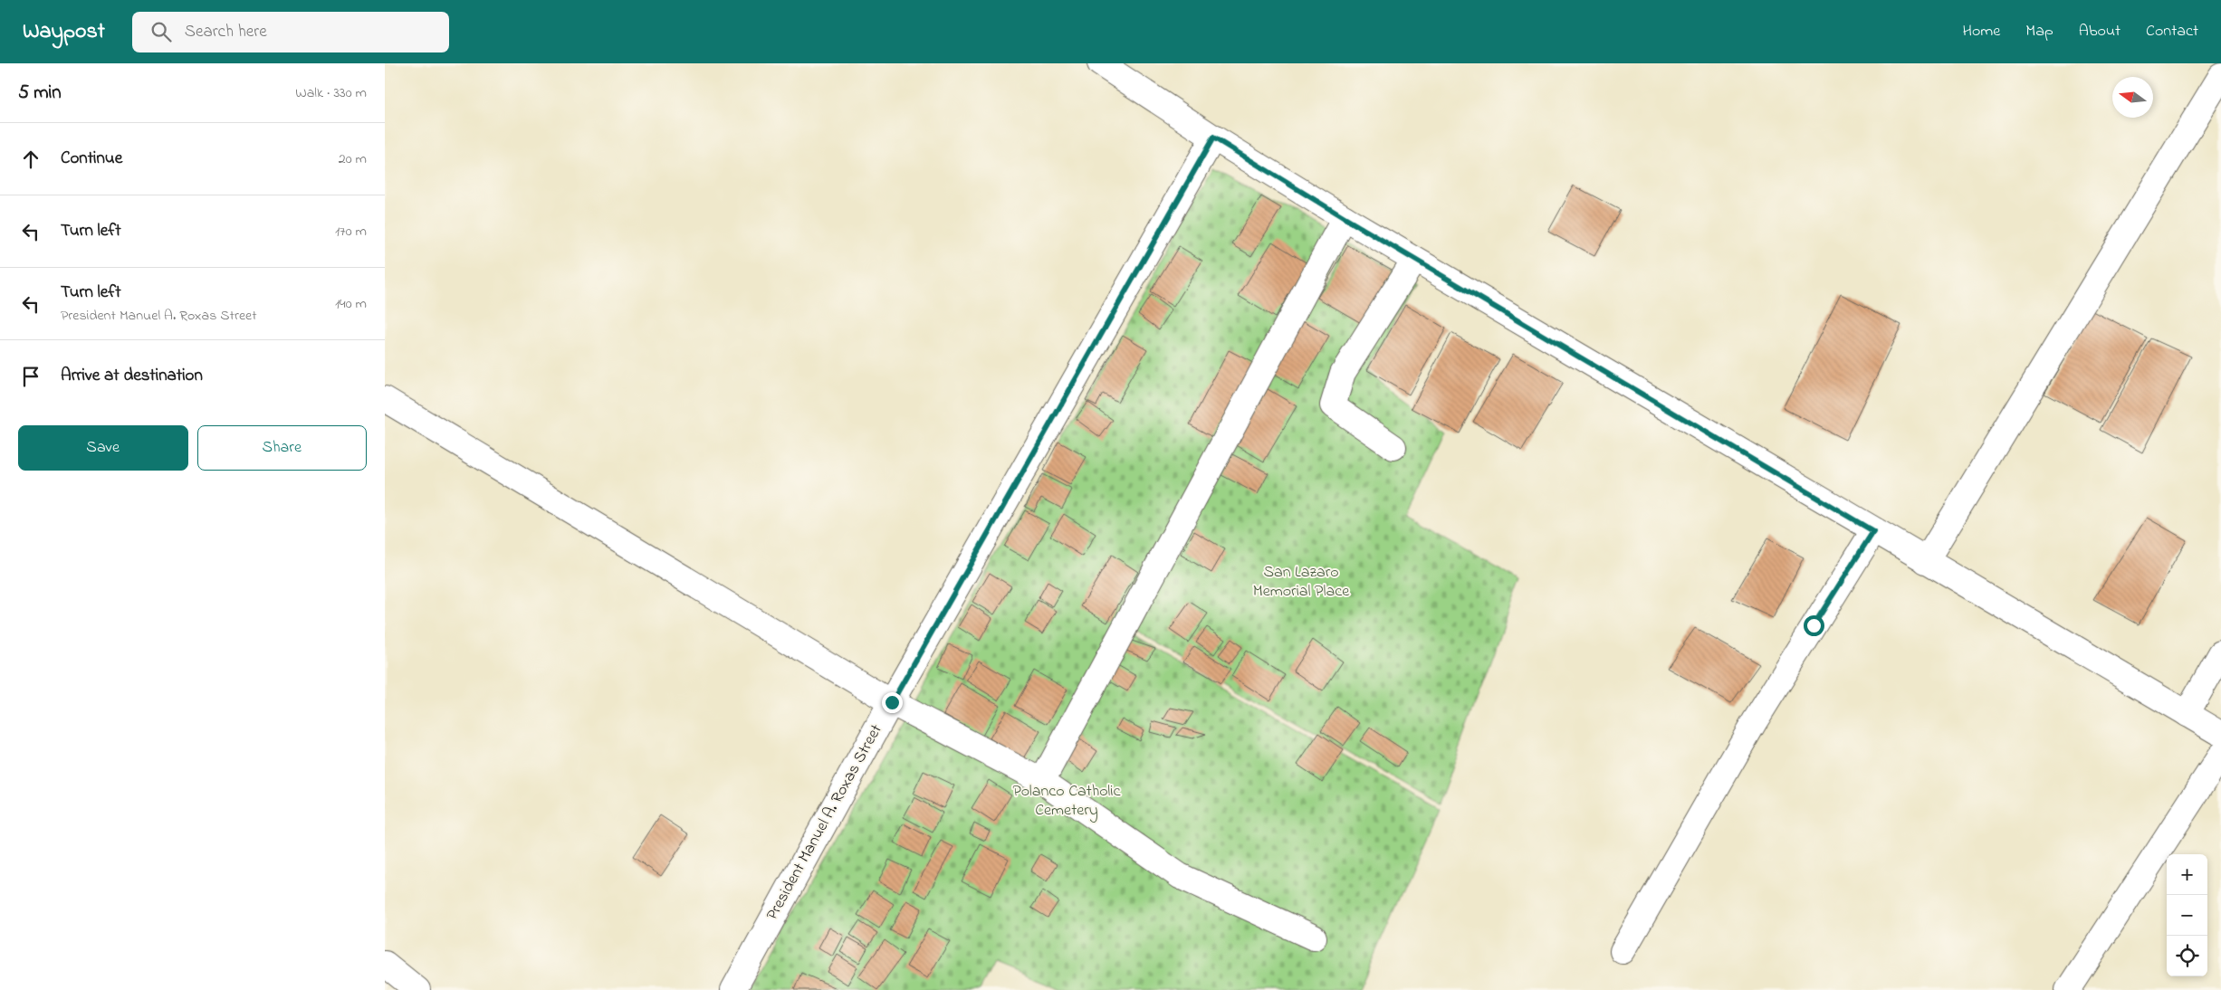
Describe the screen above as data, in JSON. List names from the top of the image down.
{
  "streets": {
    "street": ["President Manuel A. Roxas Street"]
  },
  "parks": ["San Lazaro Memorial Place", "Polanco Catholic Cemetery"],
  "north": "left",
  "page": {
    "header": "Waypost",
    "search": "Search here",
    "nav": [
      "Home",
      "Map",
      "About",
      "Contact"
    ],
    "heading": ["5 min", "Walk · 330 m"],
    "list": [
      ["Continue", "20 m"],
      ["Turn left", "170 m"],
      ["Turn left", "President Manuel A. Roxas Street", "140 m"],
      "Arrive at destination"
    ],
    "buttons": ["Save", "Share"],
    "map_buttons": ["+", "−"]
  }
}
